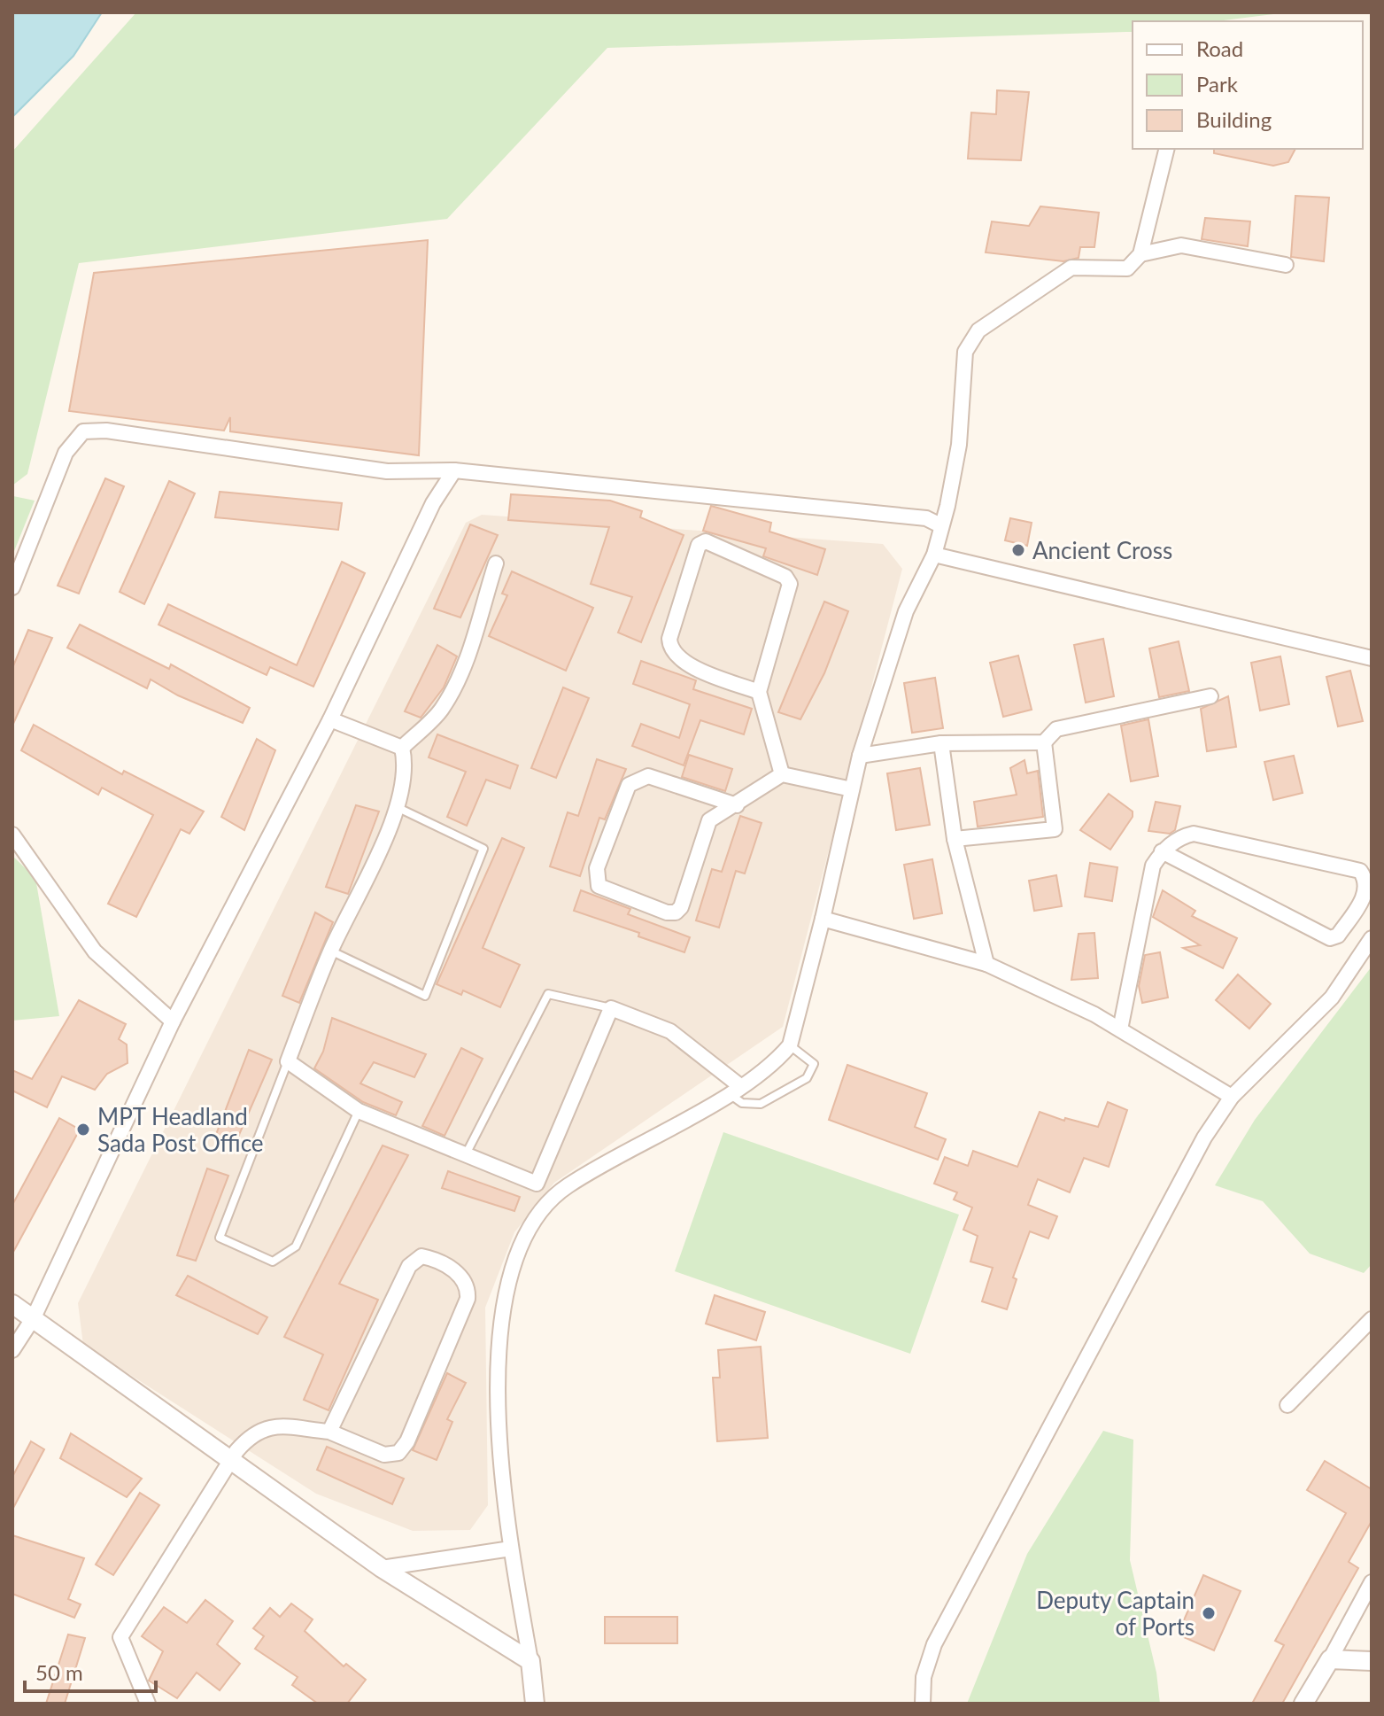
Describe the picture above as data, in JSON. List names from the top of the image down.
{
  "places": ["Ancient Cross", "MPT Headland Sada Post Office", "Deputy Captain of Ports"],
  "legend": ["Road", "Park", "Building"],
  "scale_bar": "50 m"
}
